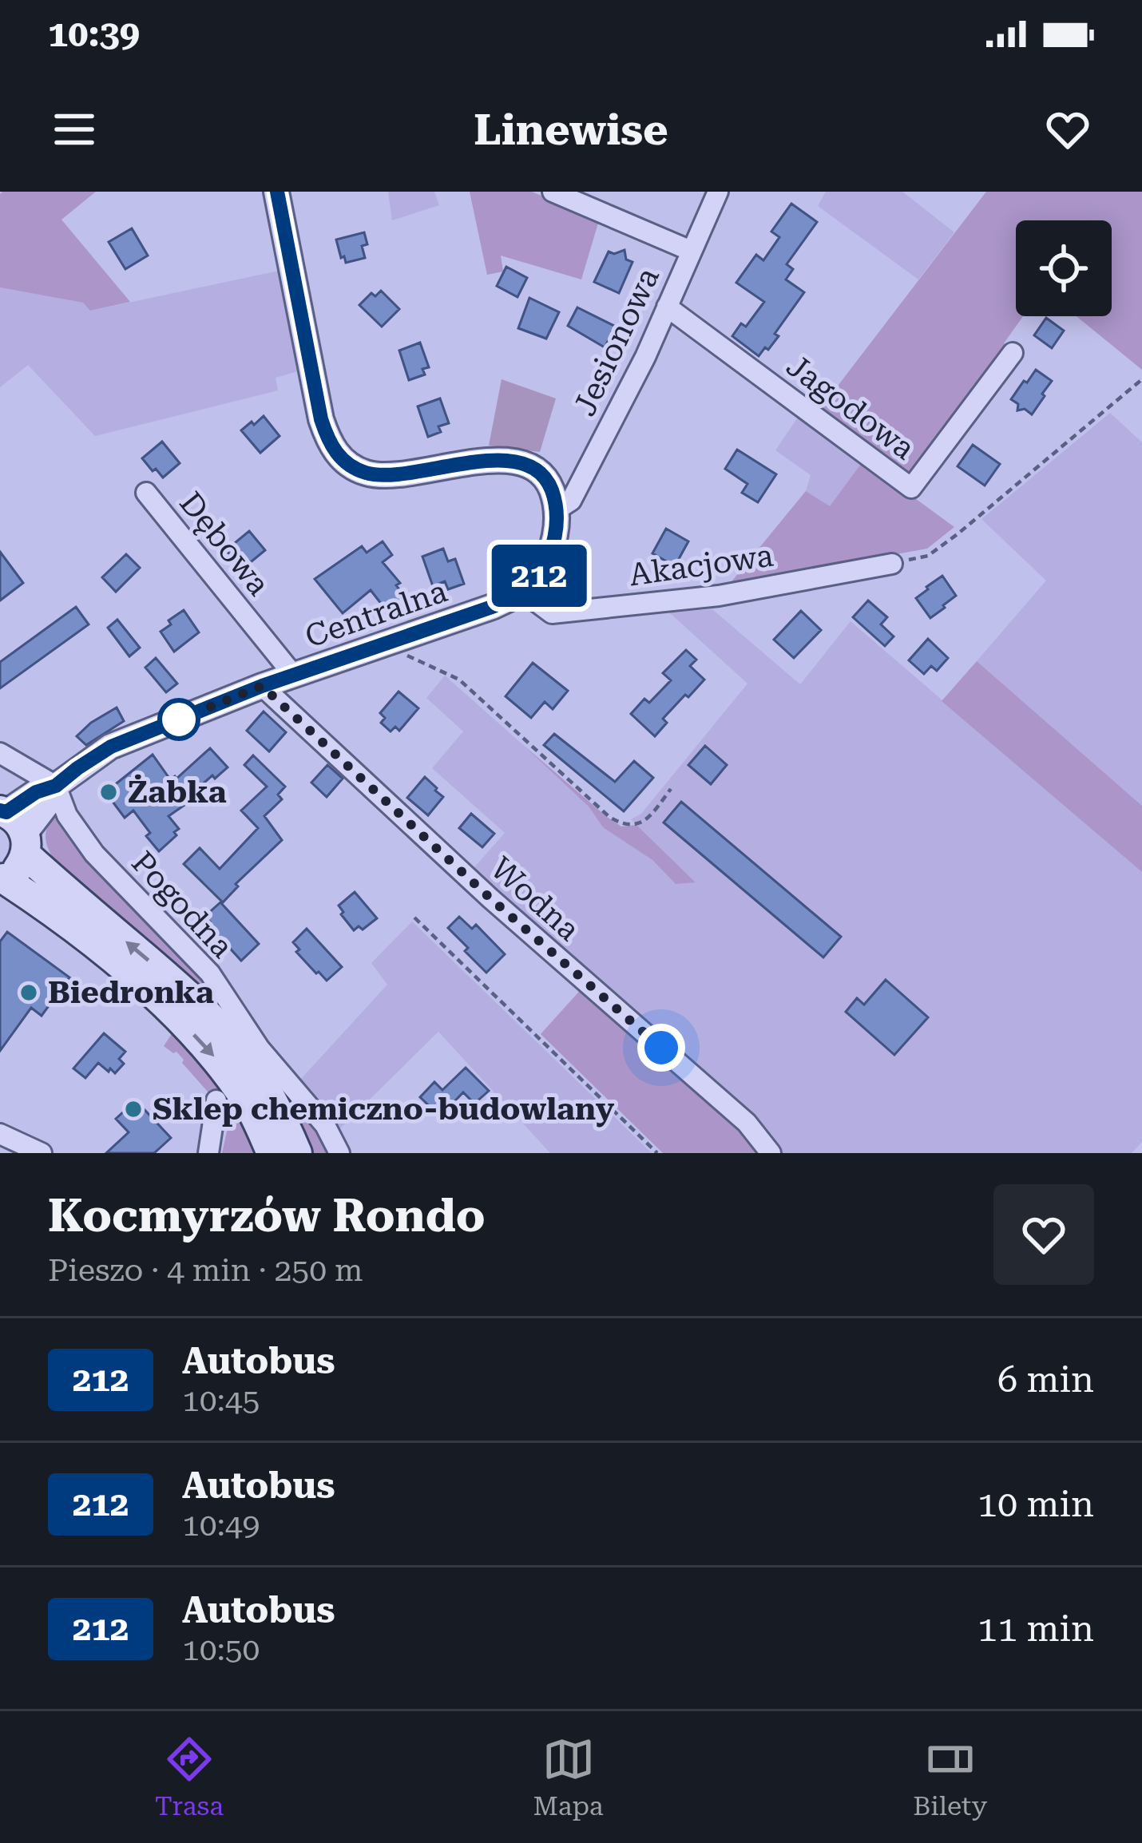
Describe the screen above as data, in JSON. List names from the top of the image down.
{
  "streets": {
    "street": [
      "Jesionowa",
      "Jagodowa",
      "Dębowa",
      "Akacjowa",
      "Centralna",
      "Wodna",
      "Pogodna"
    ]
  },
  "crossings": [
    ["Jesionowa", "Jagodowa"],
    ["Dębowa", "Centralna"],
    ["Akacjowa", "Centralna"],
    ["Centralna", "Wodna"],
    ["Centralna", "Pogodna"]
  ],
  "places": ["Żabka", "Biedronka", "Sklep chemiczno-budowlany"],
  "lines": ["bus line 212"],
  "page": {
    "status": "10:39",
    "header": "Linewise",
    "on_map": "212",
    "heading": ["Kocmyrzów Rondo", "Pieszo · 4 min · 250 m"],
    "list": [
      {
        "mark": "212",
        "name": "Autobus",
        "note": "10:45",
        "value": "6 min"
      },
      {
        "mark": "212",
        "name": "Autobus",
        "note": "10:49",
        "value": "10 min"
      },
      {
        "mark": "212",
        "name": "Autobus",
        "note": "10:50",
        "value": "11 min"
      }
    ],
    "tabs": ["Trasa", "Mapa", "Bilety"]
  }
}
